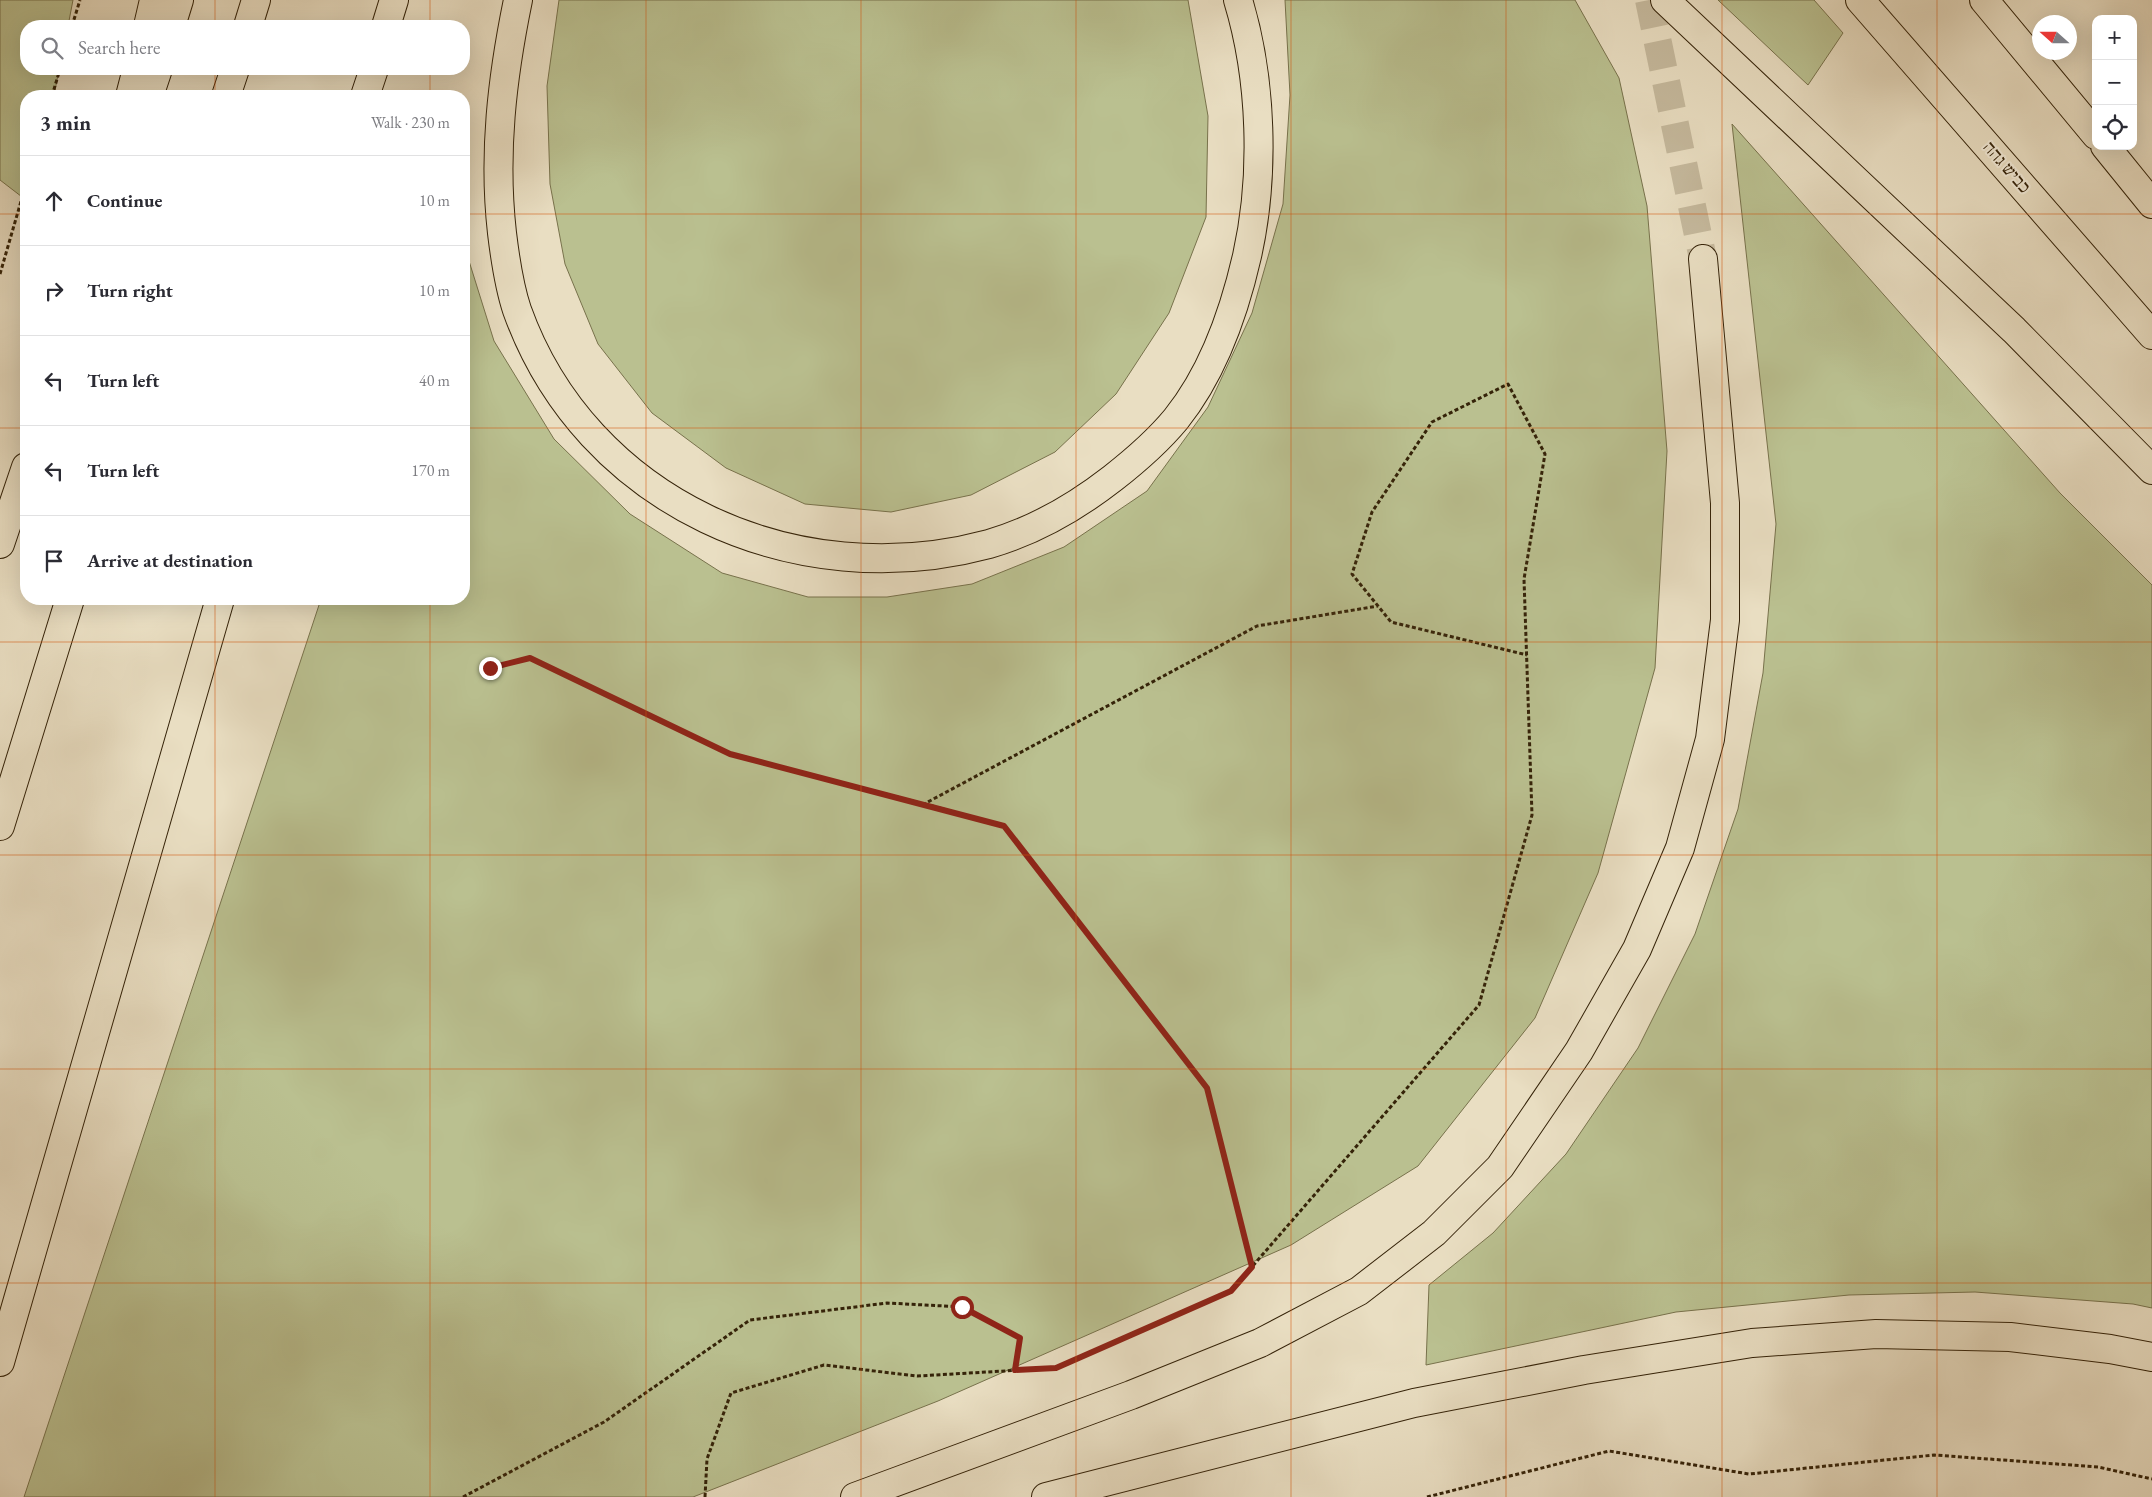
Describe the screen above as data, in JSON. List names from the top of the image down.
{
  "streets": {
    "highway": ["כביש גהה"]
  },
  "north": "left",
  "page": {
    "map_buttons": ["+", "−"],
    "search": "Search here",
    "heading": ["3 min", "Walk · 230 m"],
    "list": [
      ["Continue", "10 m"],
      ["Turn right", "10 m"],
      ["Turn left", "40 m"],
      ["Turn left", "170 m"],
      "Arrive at destination"
    ]
  }
}
